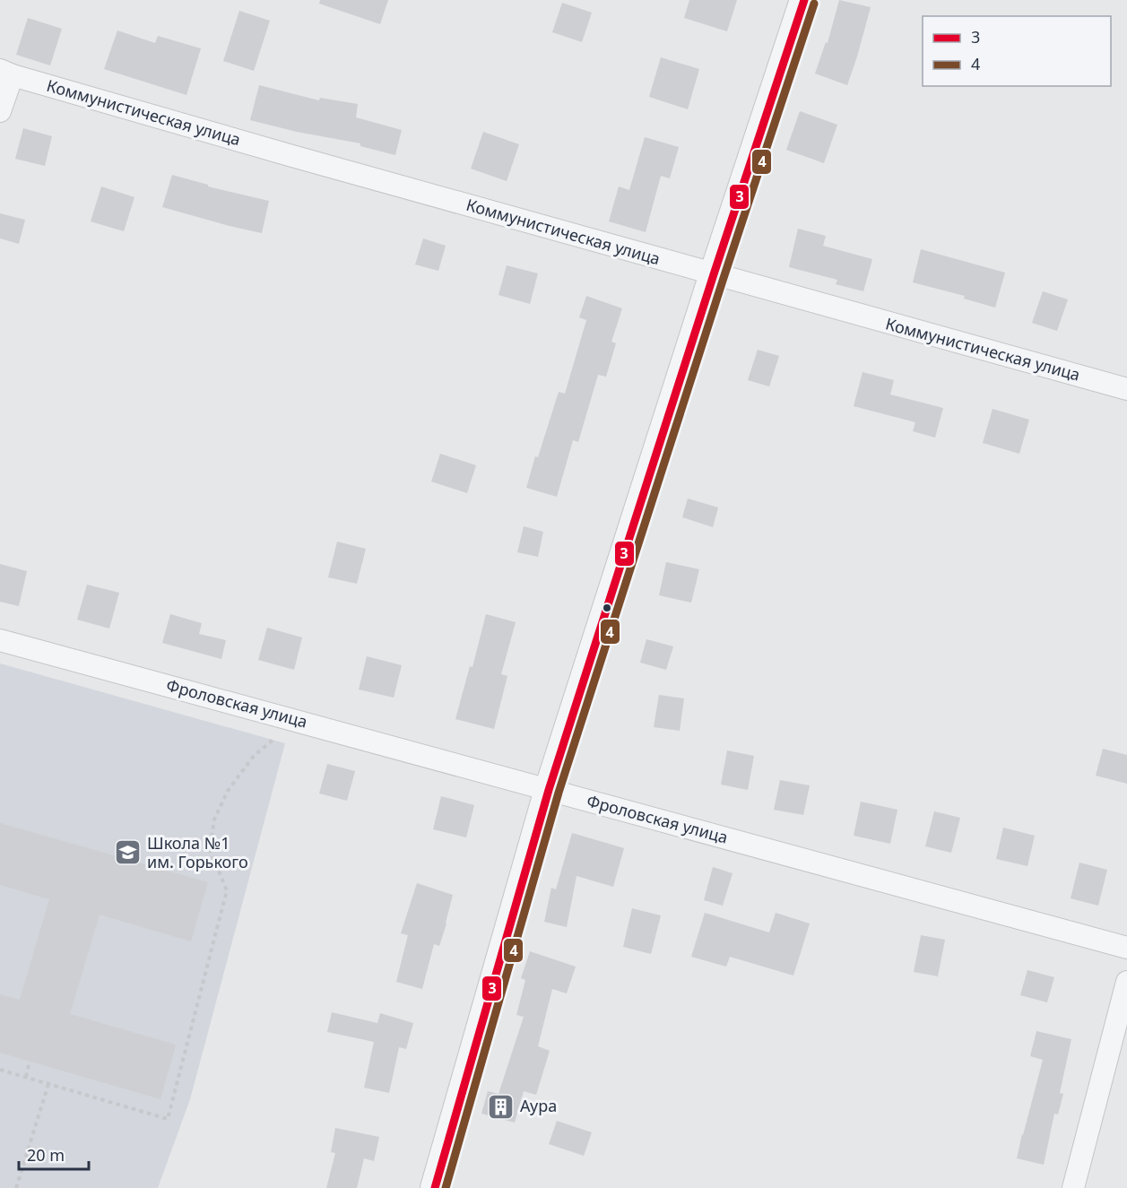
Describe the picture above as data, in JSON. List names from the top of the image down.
{
  "streets": {
    "street": ["Коммунистическая улица", "Фроловская улица"]
  },
  "places": {
    "school or university": ["Школа №1 им. Горького"],
    "building": ["Аура"]
  },
  "lines": ["transit line 3", "transit line 4"],
  "legend": ["3", "4"],
  "scale_bar": "20 m"
}
